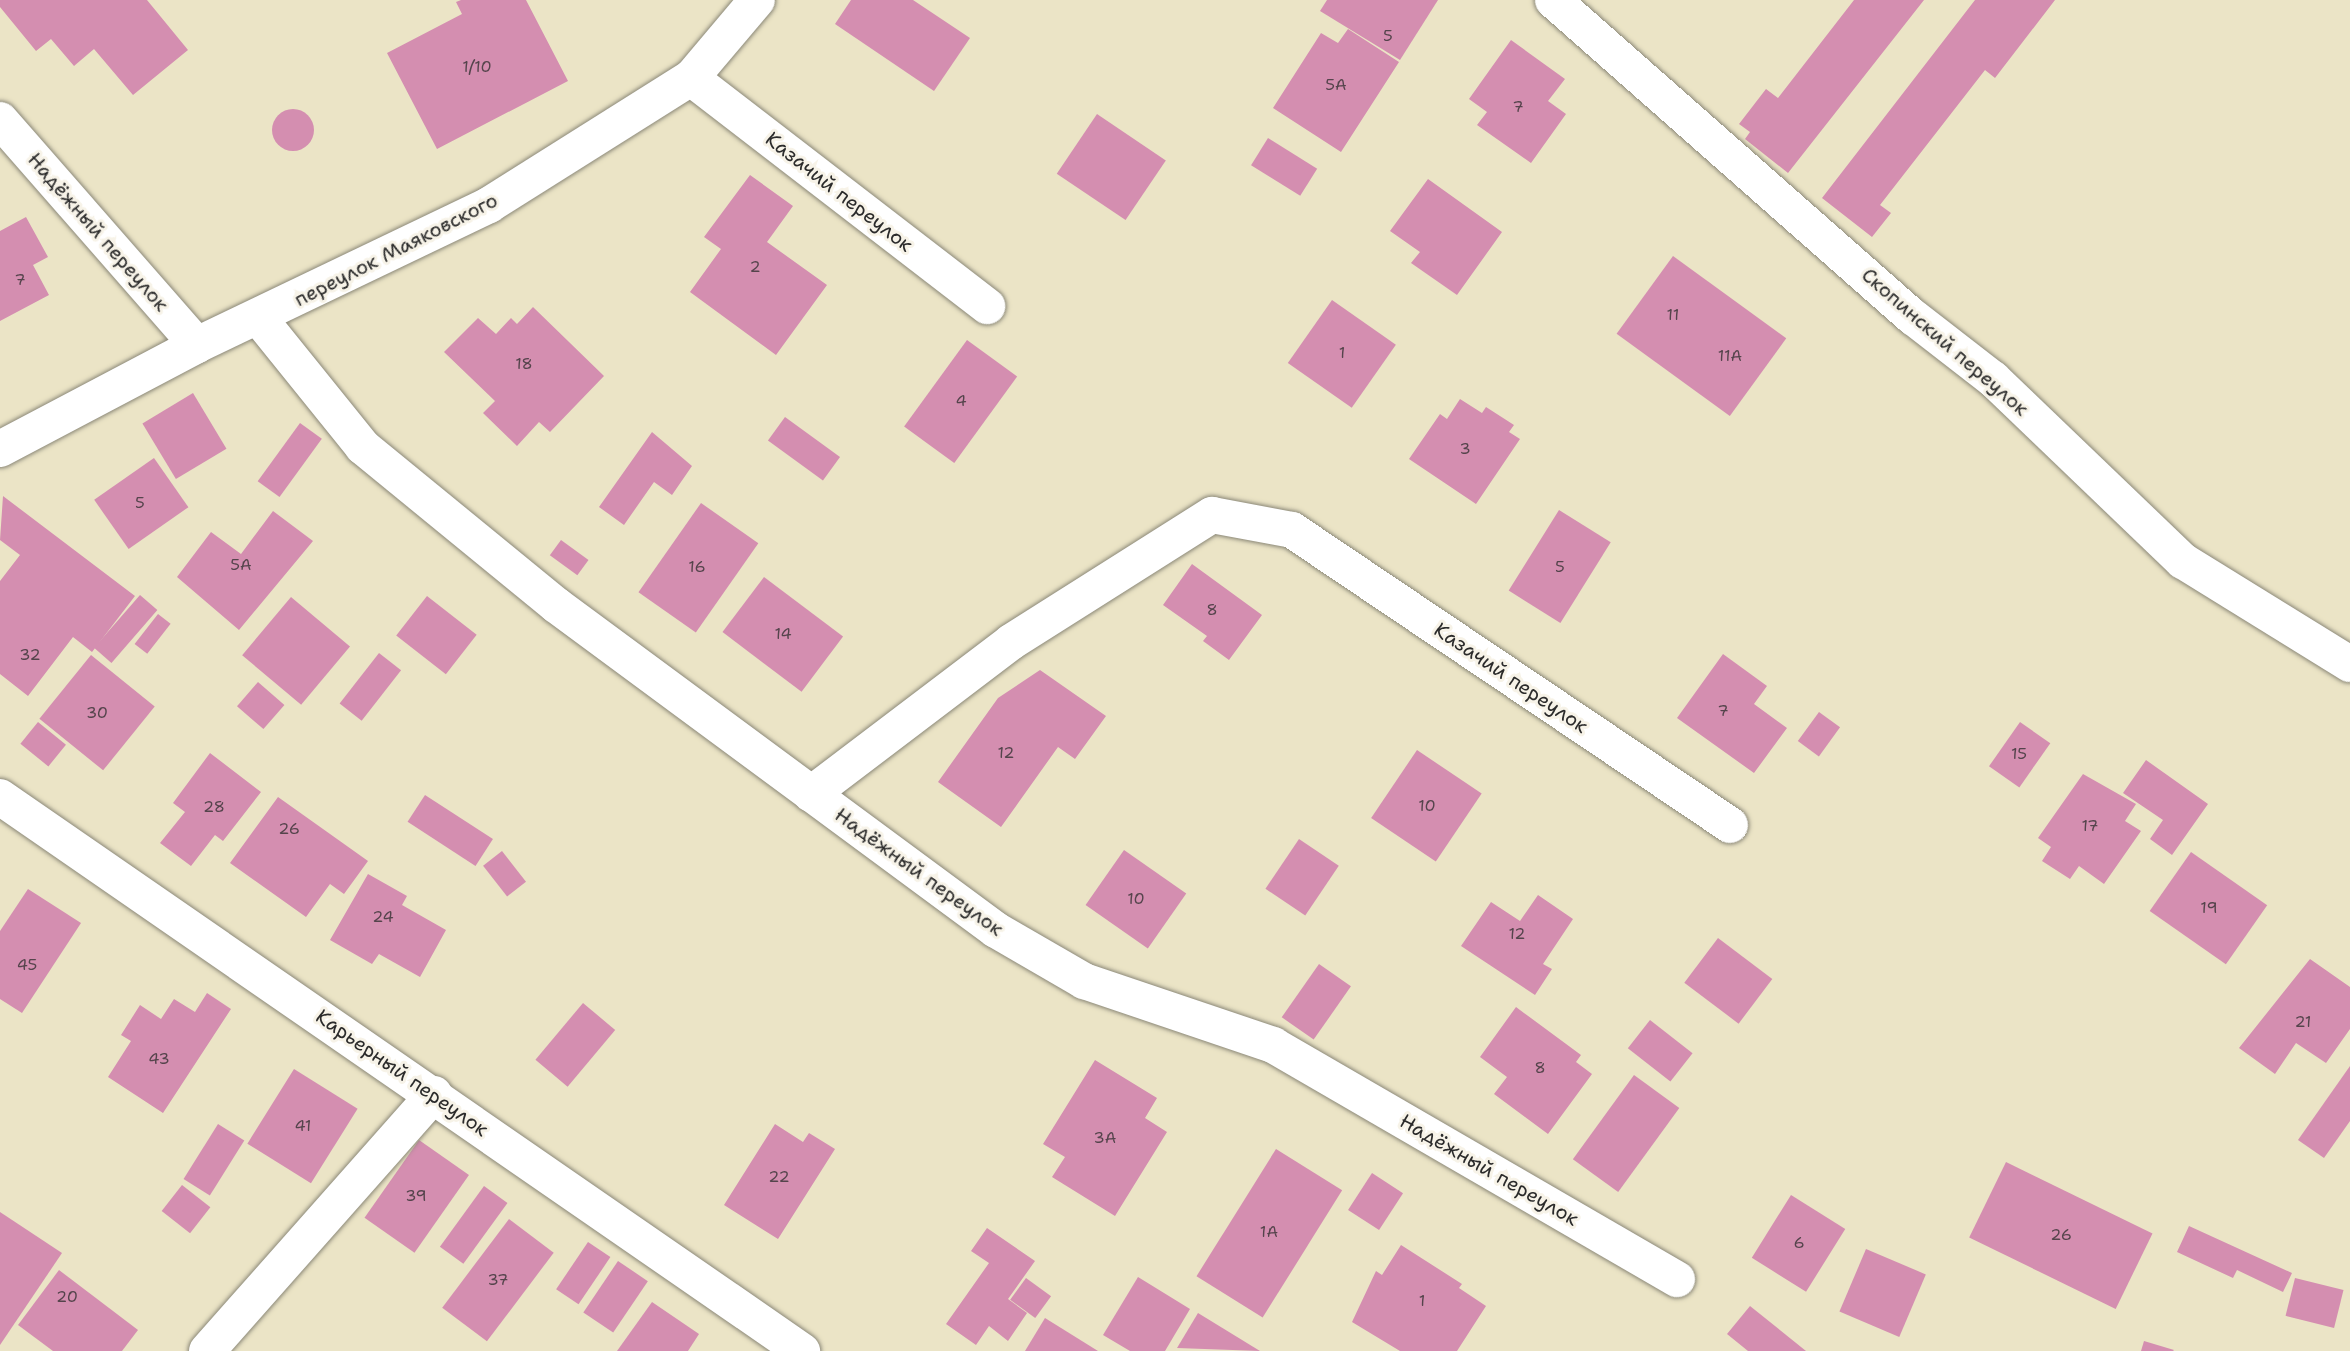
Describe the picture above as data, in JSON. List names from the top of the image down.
{
  "streets": {
    "street": [
      "Казачий переулок",
      "Надёжный переулок",
      "переулок Маяковского",
      "Скопинский переулок",
      "Карьерный переулок"
    ]
  },
  "crossings": [
    ["Казачий переулок", "Надёжный переулок"],
    ["Казачий переулок", "переулок Маяковского"],
    ["Надёжный переулок", "переулок Маяковского"]
  ],
  "house_numbers": [
    "5",
    "1/10",
    "5А",
    "7",
    "2",
    "7",
    "11",
    "1",
    "11А",
    "18",
    "4",
    "3",
    "5",
    "5А",
    "16",
    "5",
    "8",
    "14",
    "32",
    "7",
    "30",
    "12",
    "15",
    "10",
    "28",
    "17",
    "26",
    "10",
    "19",
    "24",
    "12",
    "45",
    "21",
    "43",
    "8",
    "41",
    "3А",
    "22",
    "39",
    "1А",
    "26",
    "6",
    "37",
    "20",
    "1"
  ]
}
